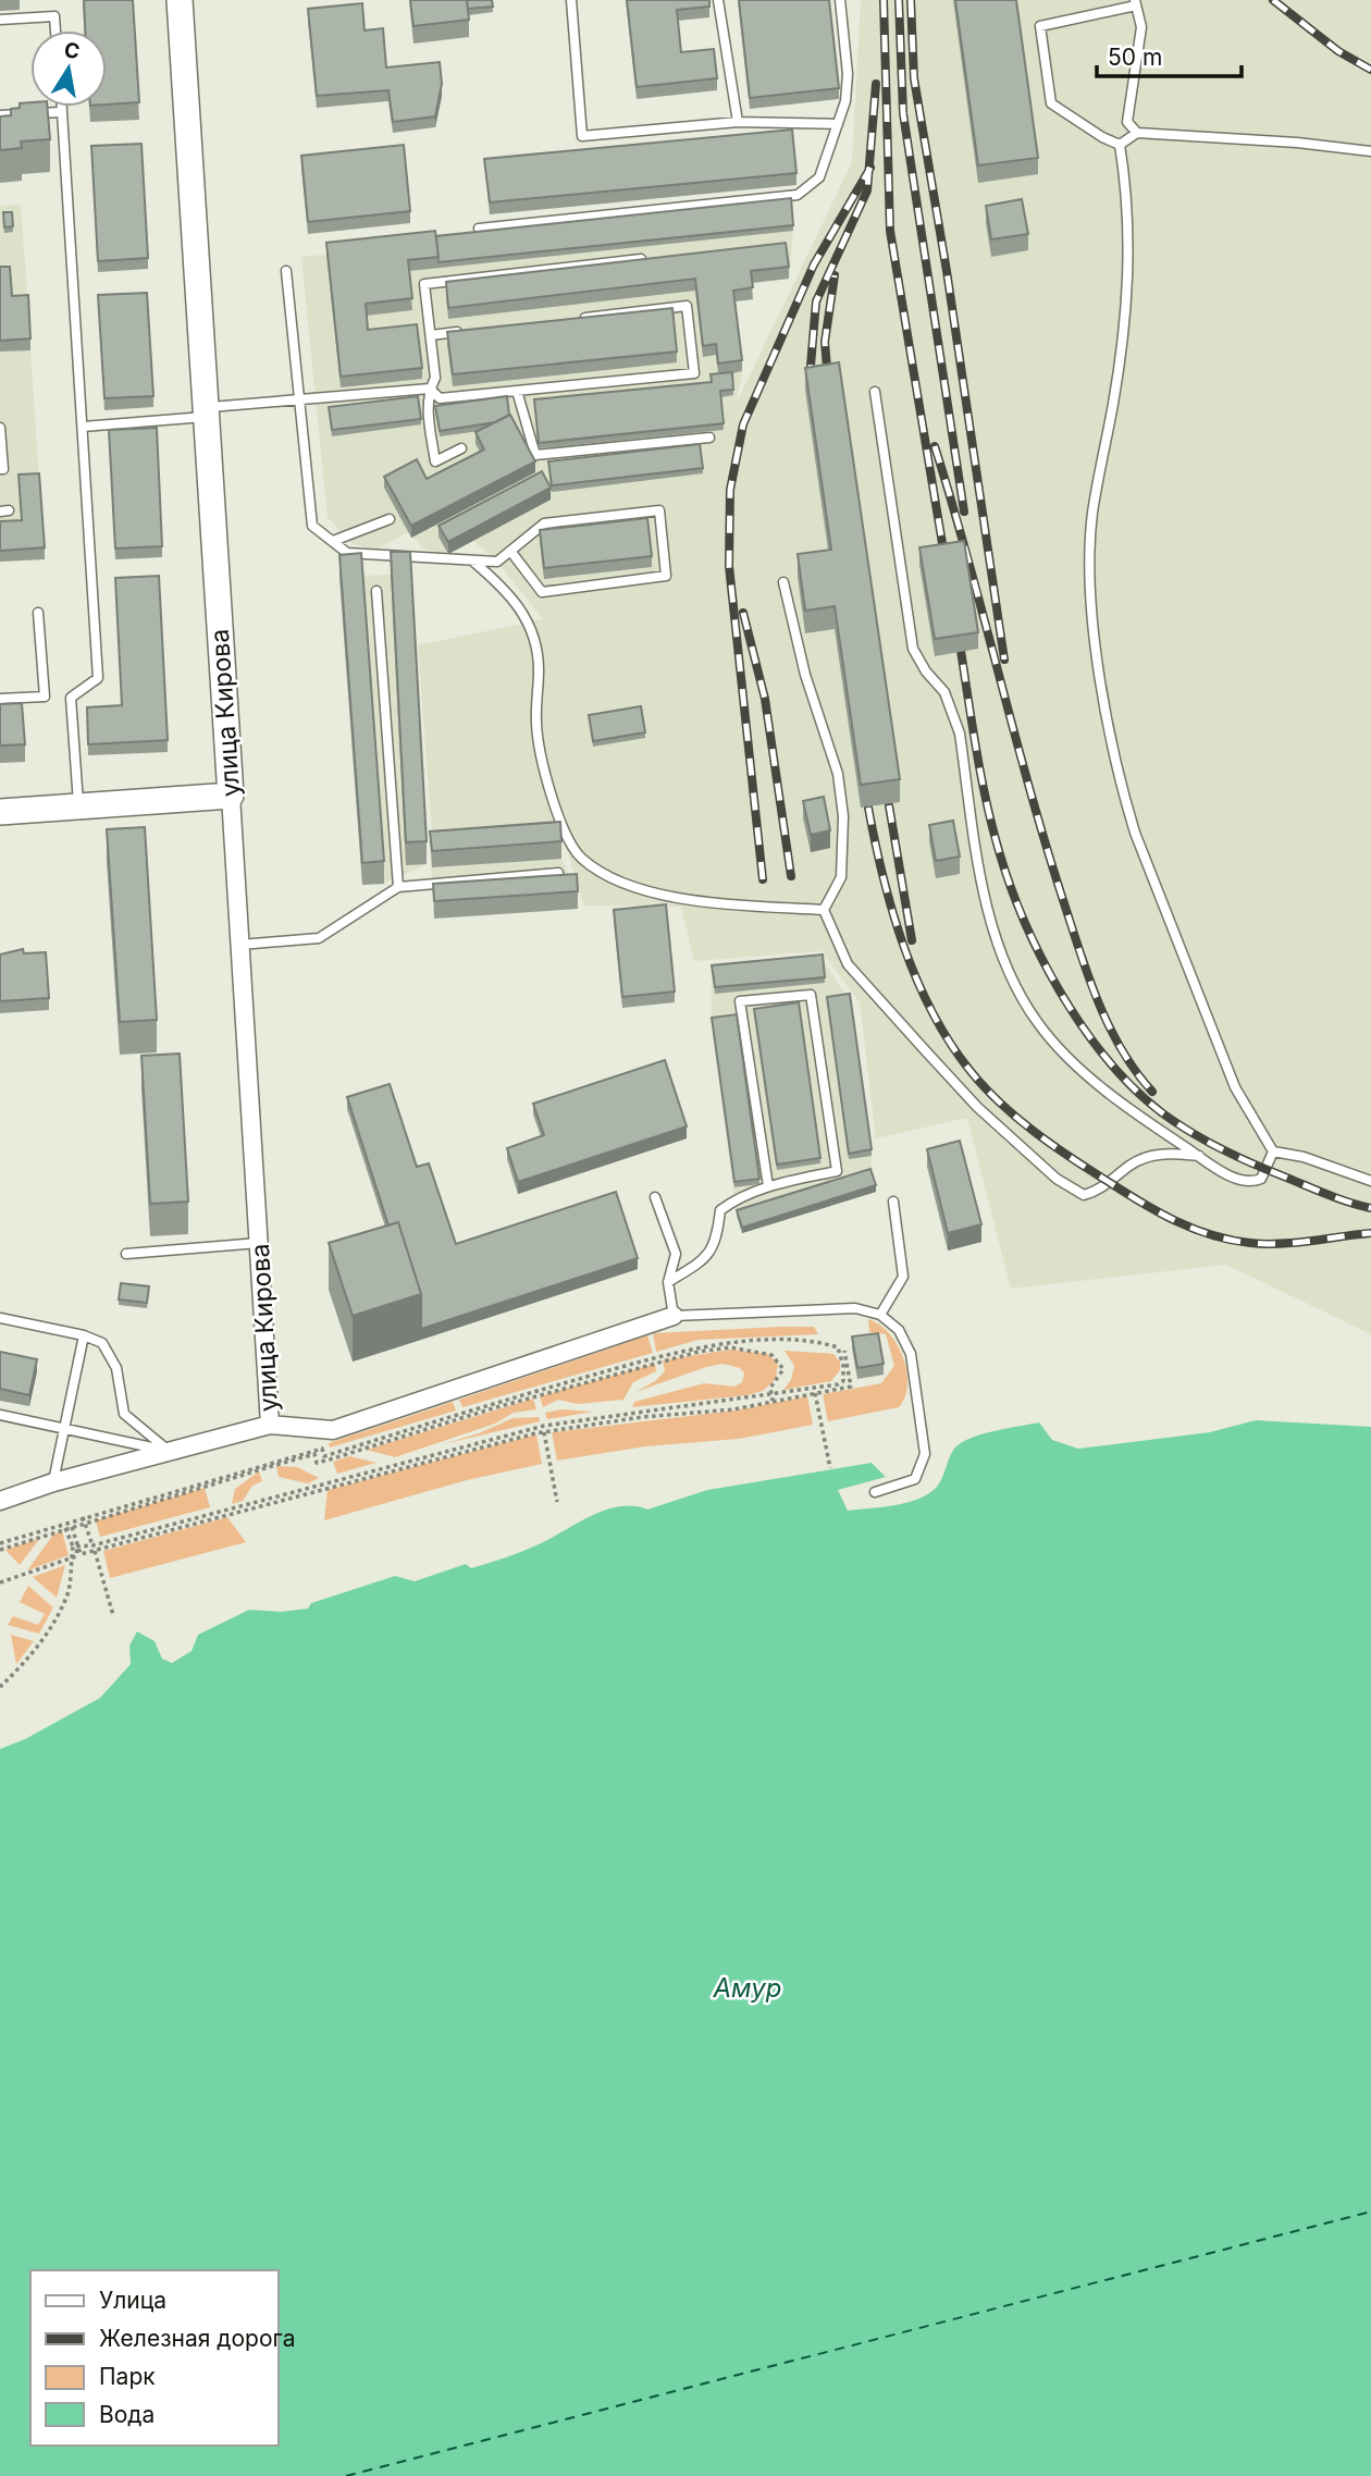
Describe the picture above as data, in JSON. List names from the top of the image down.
{
  "streets": {
    "main road": ["улица Кирова"]
  },
  "water": ["Амур"],
  "legend": [
    "Улица",
    "Железная дорога",
    "Парк",
    "Вода"
  ],
  "scale_bar": "50 m",
  "north": "top"
}
